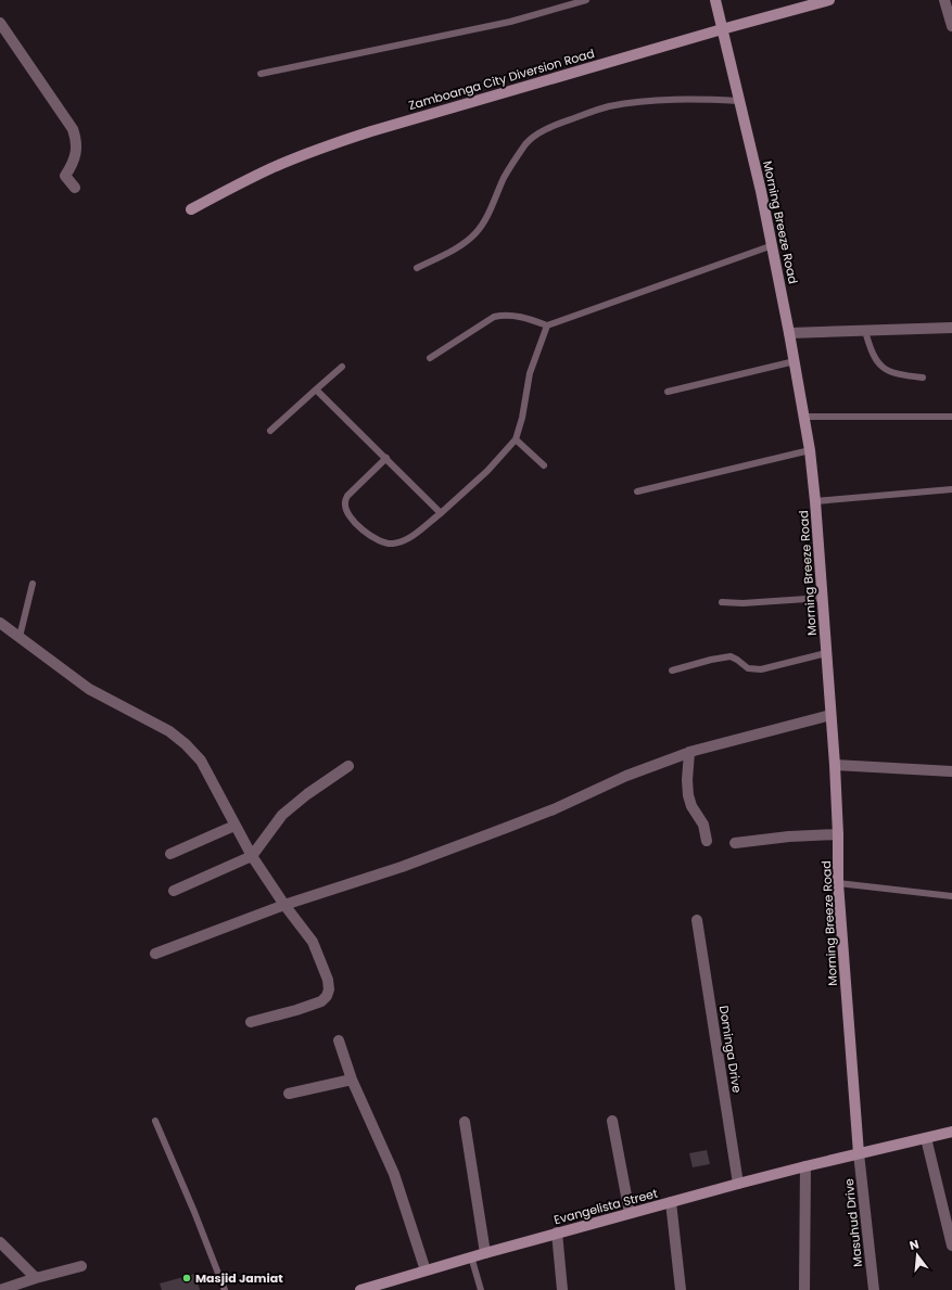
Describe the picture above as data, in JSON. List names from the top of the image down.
{
  "streets": {
    "main road": ["Zamboanga City Diversion Road", "Morning Breeze Road", "Evangelista Street"],
    "street": ["Dominga Drive", "Masuhud Drive"]
  },
  "crossings": [
    ["Zamboanga City Diversion Road", "Morning Breeze Road"],
    ["Morning Breeze Road", "Evangelista Street"],
    ["Morning Breeze Road", "Masuhud Drive"],
    ["Dominga Drive", "Evangelista Street"],
    ["Evangelista Street", "Masuhud Drive"]
  ],
  "places": ["Masjid Jamiat"],
  "north": "top"
}
